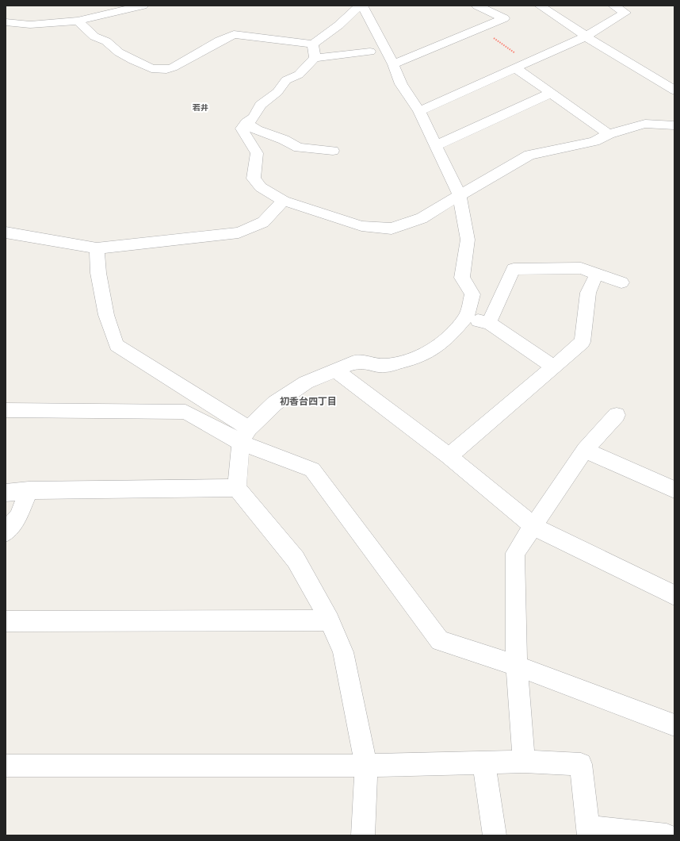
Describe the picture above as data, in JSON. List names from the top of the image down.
{
  "districts": ["若井", "初香台四丁目"]
}
